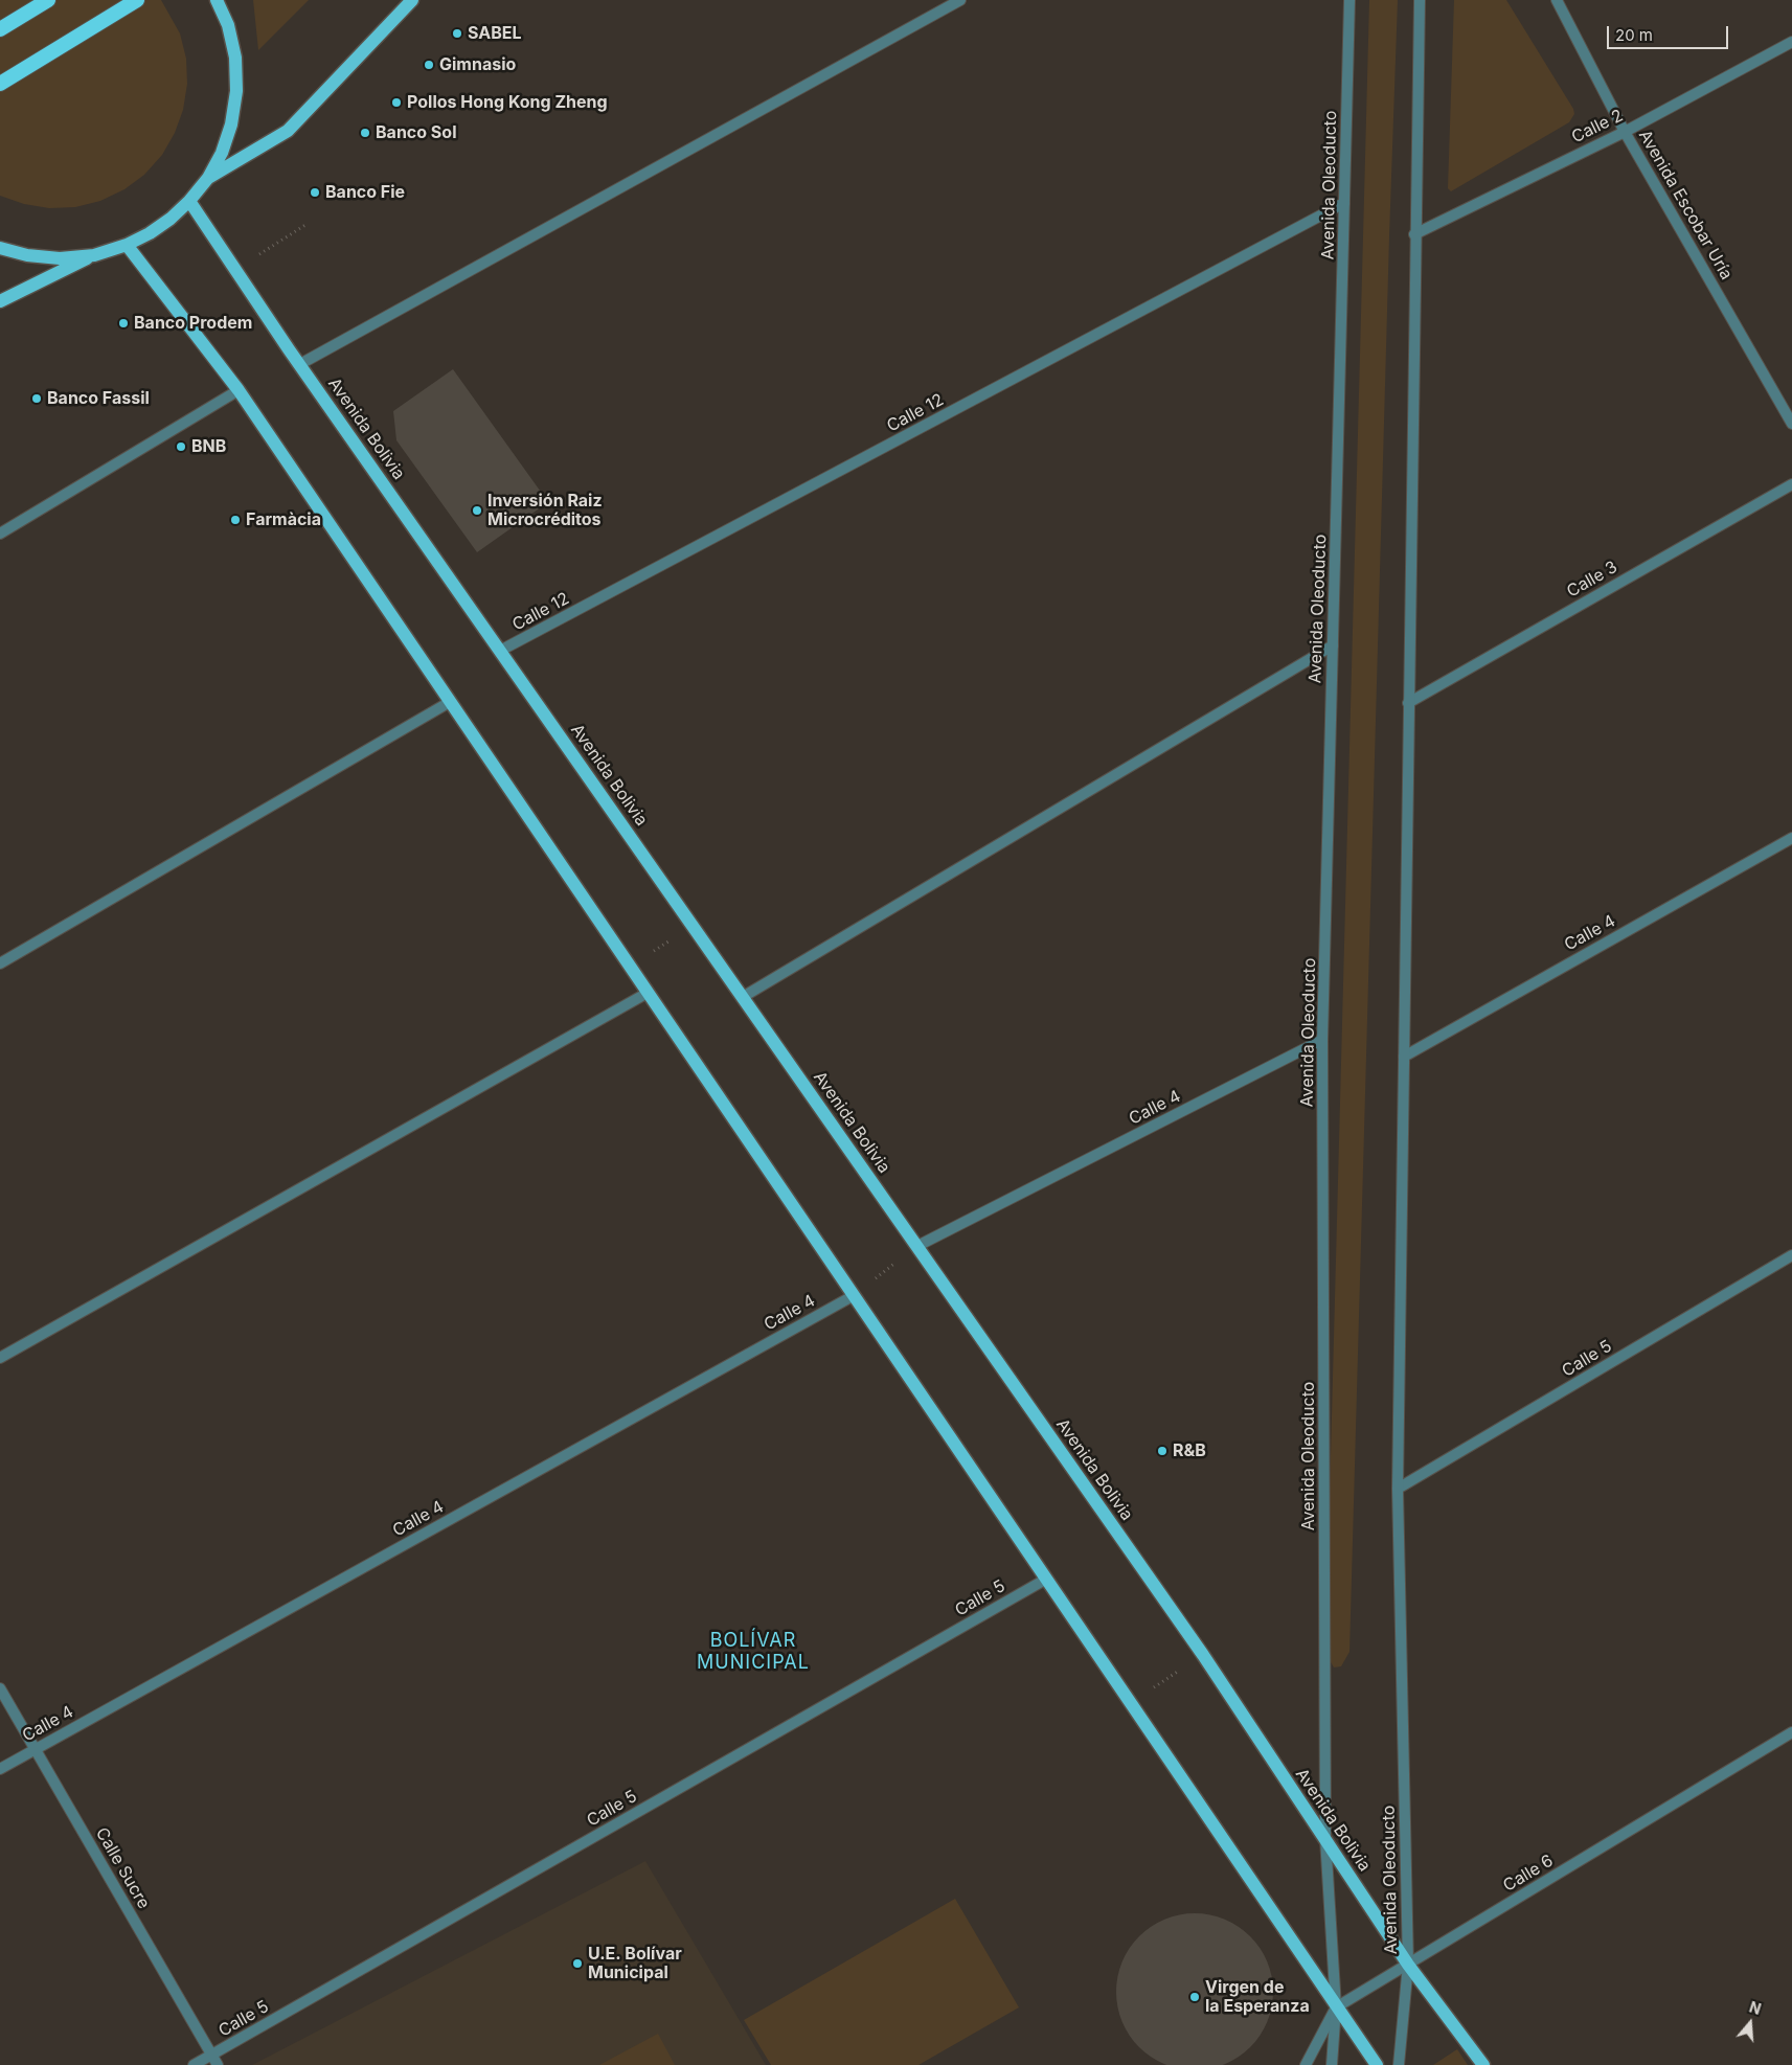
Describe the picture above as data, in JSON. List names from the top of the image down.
{
  "streets": {
    "main road": ["Avenida Bolivia"],
    "street": [
      "Calle 2",
      "Avenida Oleoducto",
      "Avenida Escobar Uría",
      "Calle 12",
      "Calle 3",
      "Calle 4",
      "Calle 5",
      "Calle Sucre",
      "Calle 6"
    ]
  },
  "crossings": [
    ["Calle 2", "Avenida Oleoducto"],
    ["Calle 2", "Avenida Escobar Uría"],
    ["Avenida Oleoducto", "Calle 12"],
    ["Avenida Oleoducto", "Avenida Bolivia"],
    ["Avenida Oleoducto", "Calle 3"],
    ["Avenida Oleoducto", "Calle 4"],
    ["Avenida Oleoducto", "Calle 5"],
    ["Avenida Oleoducto", "Calle 6"],
    ["Calle 12", "Avenida Bolivia"],
    ["Avenida Bolivia", "Calle 4"],
    ["Avenida Bolivia", "Calle 6"],
    ["Calle 4", "Calle Sucre"],
    ["Calle 5", "Calle Sucre"]
  ],
  "districts": ["BOLÍVAR MUNICIPAL"],
  "places": [
    "SABEL",
    "Gimnasio",
    "Pollos Hong Kong Zheng",
    "Banco Sol",
    "Banco Fie",
    "Banco Prodem",
    "Banco Fassil",
    "BNB",
    "Inversión Raiz Microcréditos",
    "Farmàcia",
    "R&B",
    "U.E. Bolívar Municipal",
    "Virgen de la Esperanza"
  ],
  "scale_bar": "20 m",
  "north": "top"
}
